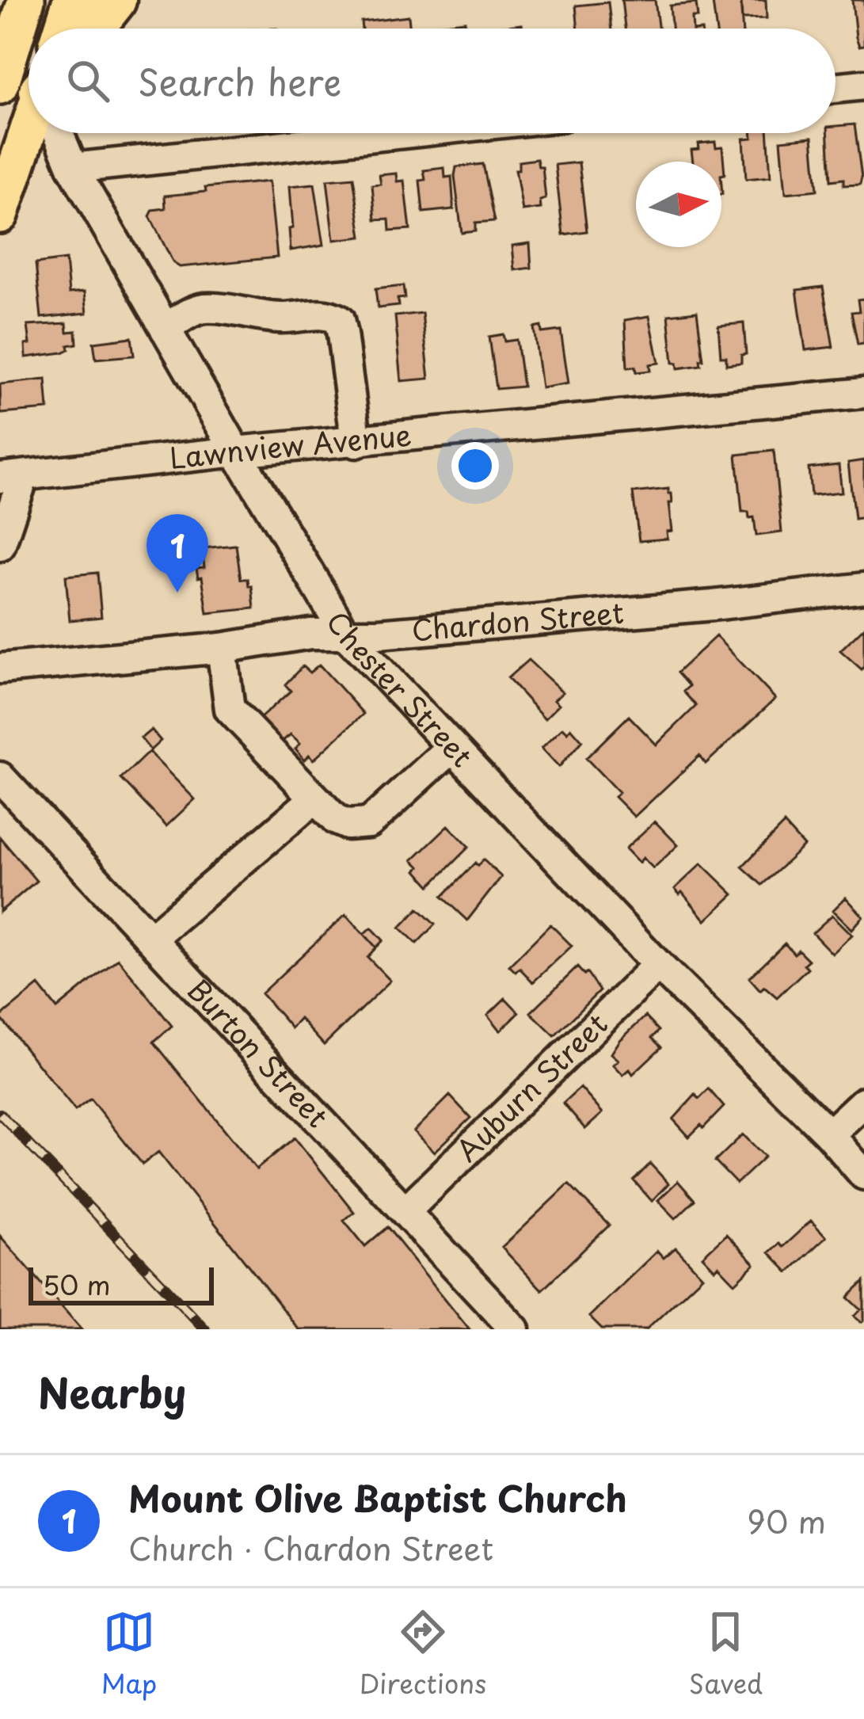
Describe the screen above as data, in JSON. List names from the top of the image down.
{
  "streets": {
    "street": [
      "Lawnview Avenue",
      "Chardon Street",
      "Chester Street",
      "Burton Street",
      "Auburn Street"
    ]
  },
  "crossings": [
    ["Lawnview Avenue", "Chester Street"],
    ["Chardon Street", "Chester Street"],
    ["Chester Street", "Auburn Street"],
    ["Burton Street", "Auburn Street"]
  ],
  "scale_bar": "50 m",
  "north": "right",
  "page": {
    "search": "Search here",
    "pins": "1",
    "scale": "50 m",
    "heading": "Nearby",
    "list": [
      {
        "mark": "1",
        "name": "Mount Olive Baptist Church",
        "note": "Church · Chardon Street",
        "value": "90 m"
      }
    ],
    "nav": ["Map", "Directions", "Saved"]
  }
}
